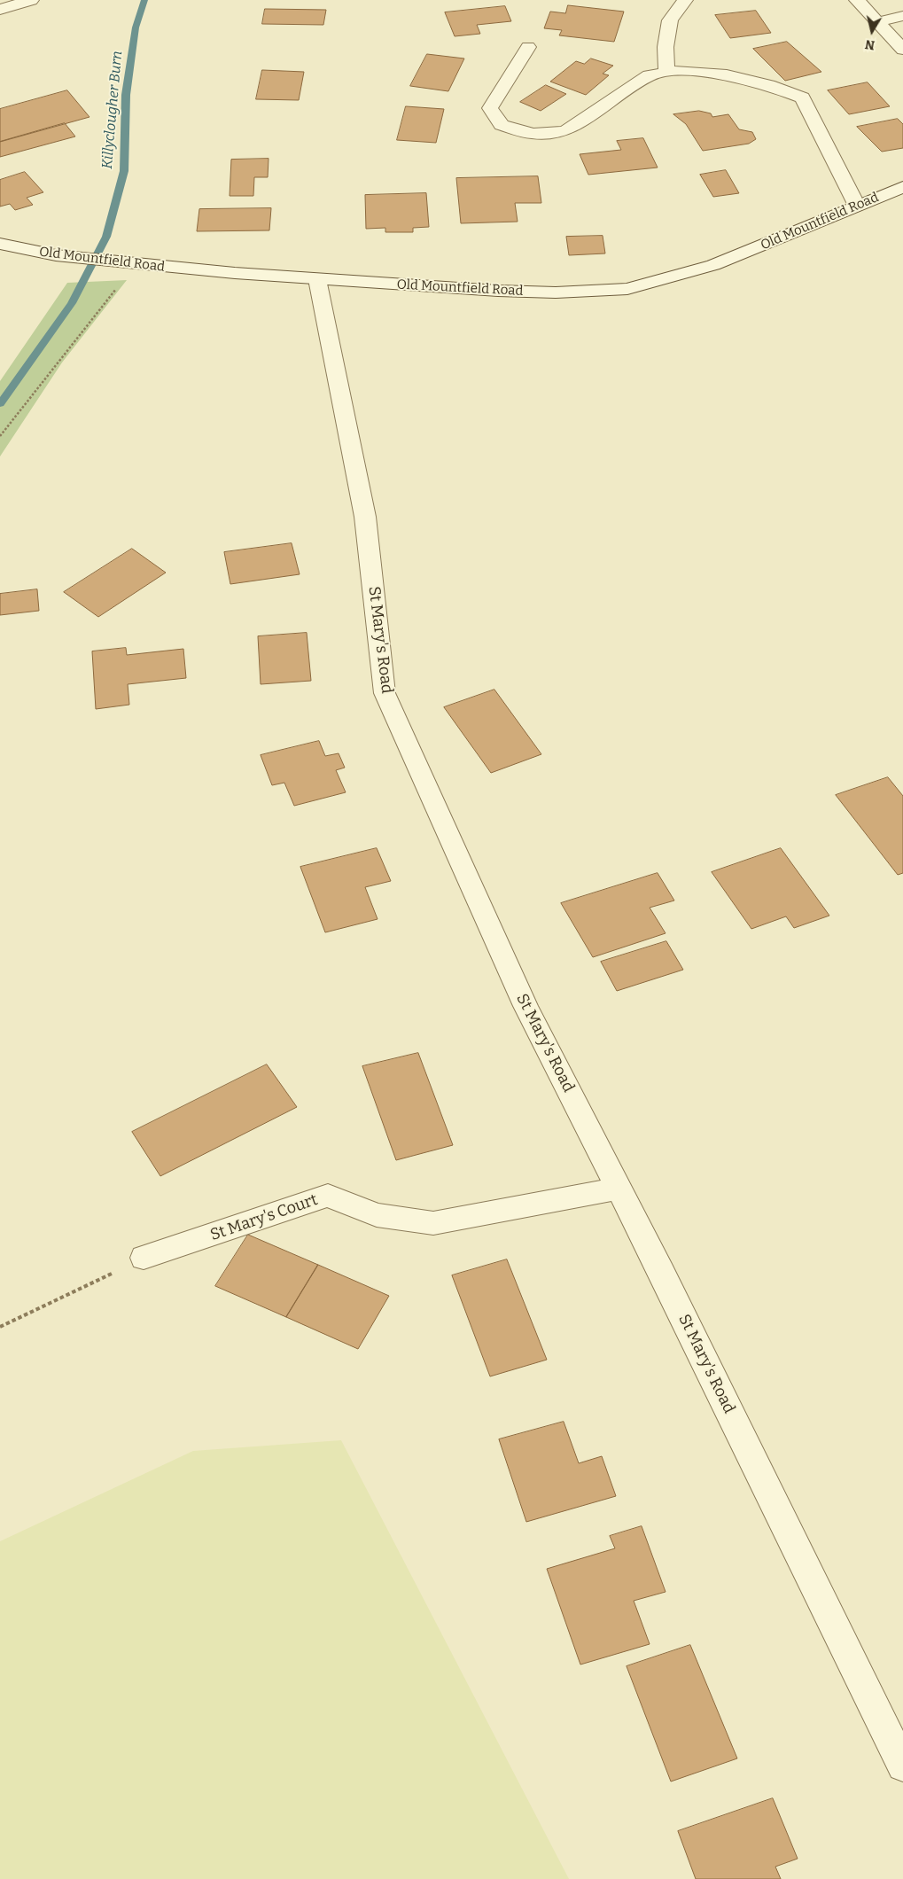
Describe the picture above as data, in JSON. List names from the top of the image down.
{
  "streets": {
    "street": ["Old Mountfield Road", "St Mary's Road", "St Mary's Court"]
  },
  "crossings": [
    ["Old Mountfield Road", "St Mary's Road"],
    ["St Mary's Road", "St Mary's Court"]
  ],
  "water": ["Killyclougher Burn"],
  "north": "bottom"
}
